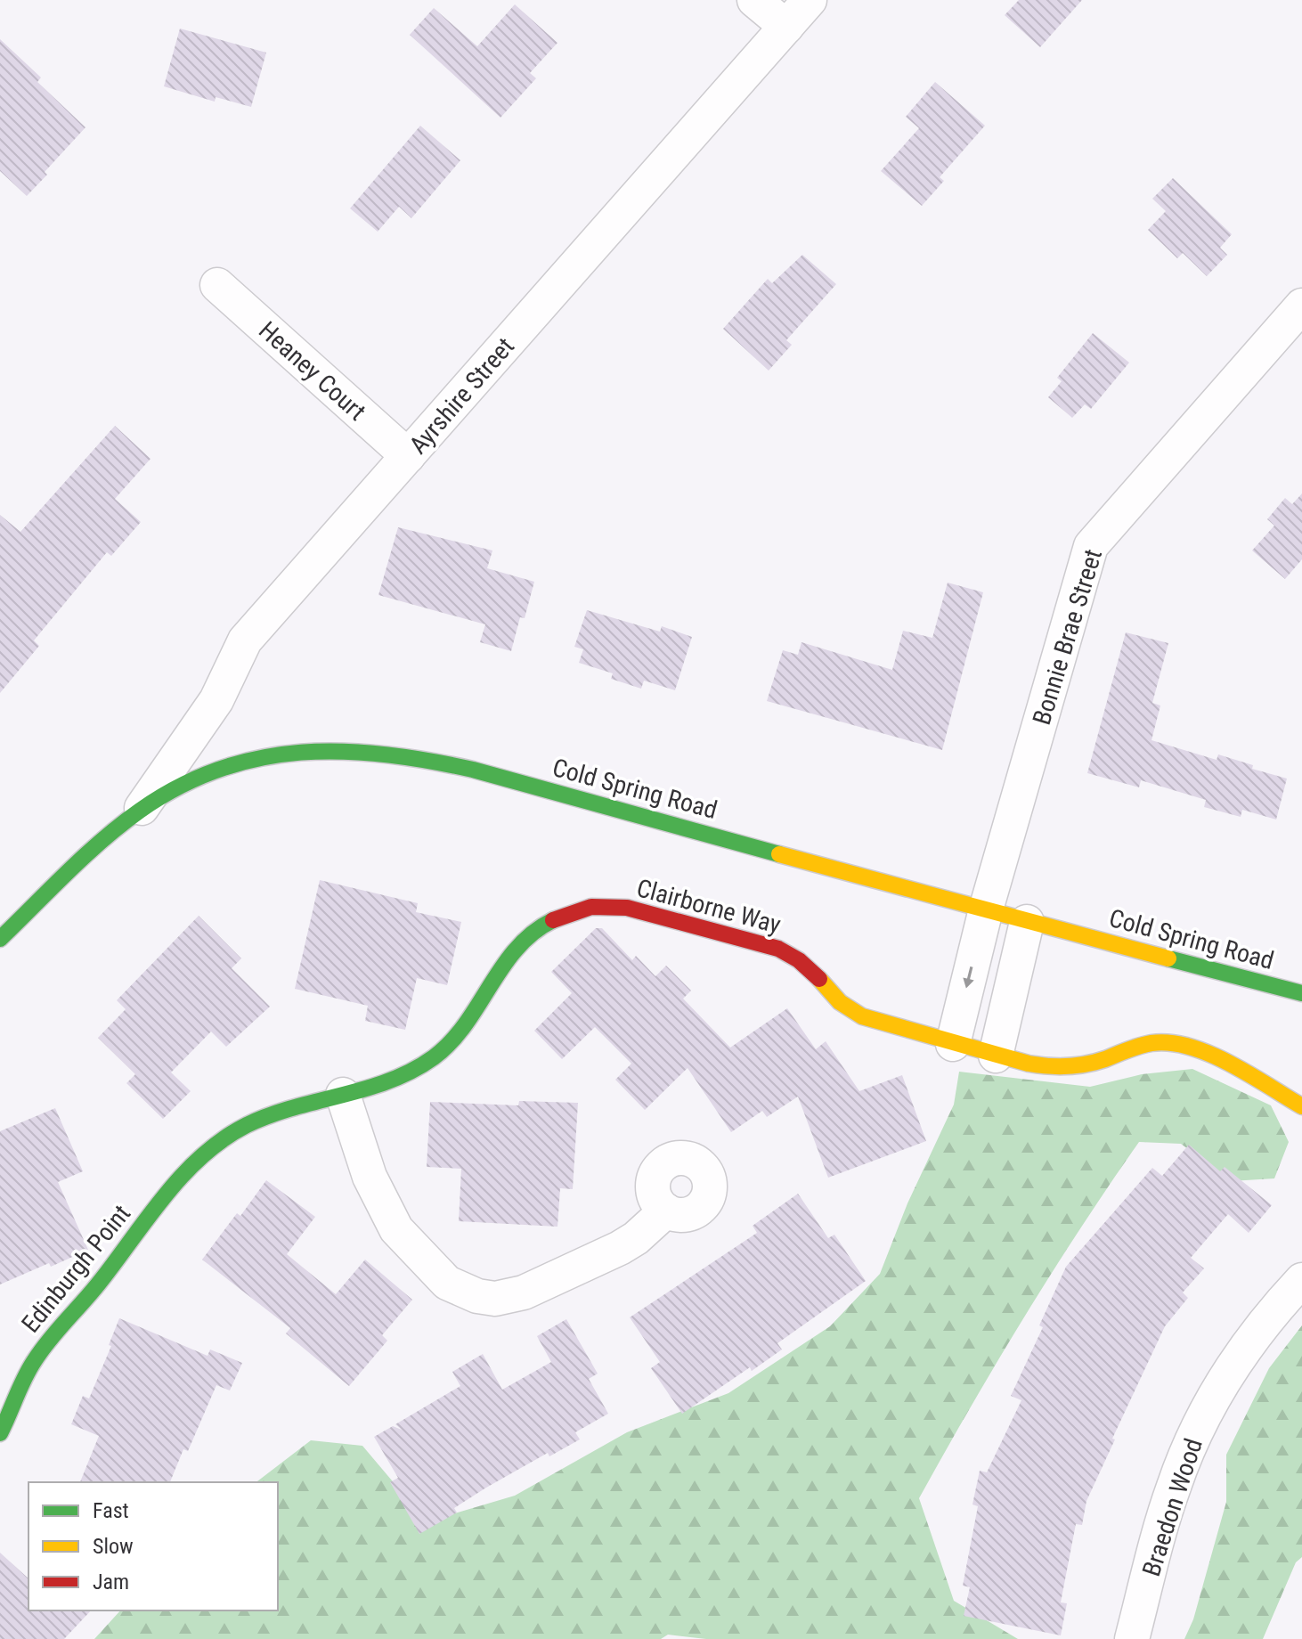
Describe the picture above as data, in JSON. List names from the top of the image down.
{
  "streets": {
    "street": [
      "Heaney Court",
      "Ayrshire Street",
      "Bonnie Brae Street",
      "Cold Spring Road",
      "Clairborne Way",
      "Edinburgh Point",
      "Braedon Wood"
    ]
  },
  "crossings": [
    ["Heaney Court", "Ayrshire Street"],
    ["Ayrshire Street", "Cold Spring Road"],
    ["Bonnie Brae Street", "Cold Spring Road"],
    ["Bonnie Brae Street", "Clairborne Way"],
    ["Clairborne Way", "Edinburgh Point"]
  ],
  "legend": ["Fast", "Slow", "Jam"]
}
